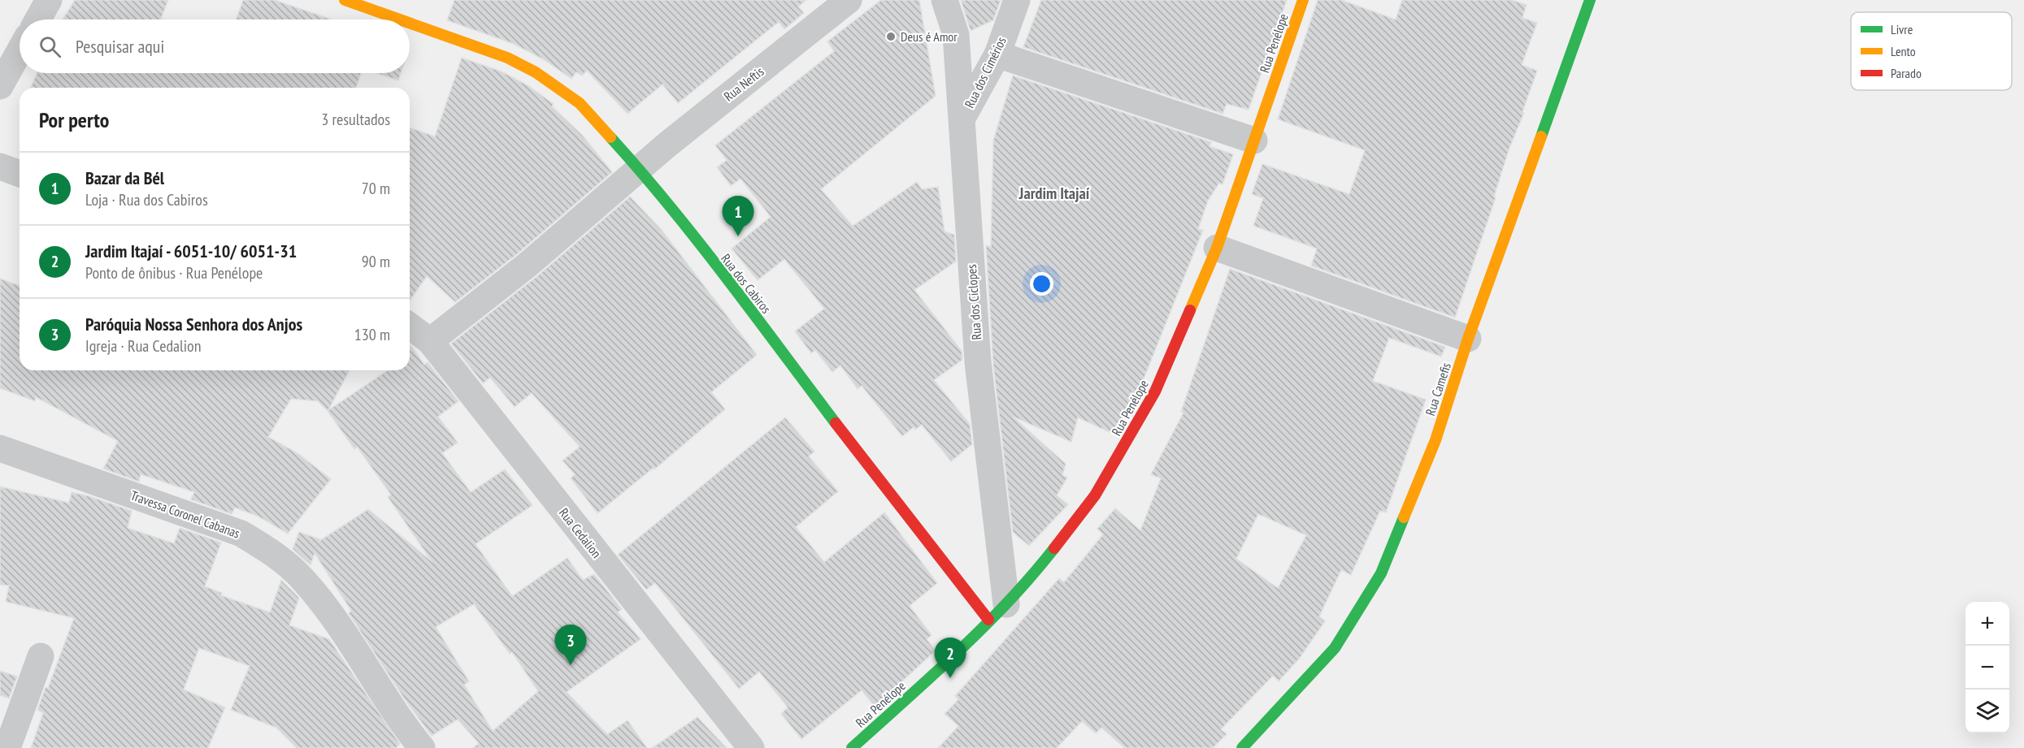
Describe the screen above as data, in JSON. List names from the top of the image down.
{
  "streets": {
    "street": [
      "Rua Penélope",
      "Rua dos Cimérios",
      "Rua Neftis",
      "Rua dos Cabiros",
      "Rua dos Ciclopes",
      "Rua Camefis",
      "Travessa Coronel Cabanas",
      "Rua Cedalion"
    ]
  },
  "crossings": [
    ["Rua Penélope", "Rua dos Cabiros"],
    ["Rua Penélope", "Rua dos Ciclopes"],
    ["Rua dos Cimérios", "Rua dos Ciclopes"],
    ["Rua Neftis", "Rua dos Cabiros"],
    ["Rua Neftis", "Rua Cedalion"],
    ["Rua dos Cabiros", "Rua dos Ciclopes"]
  ],
  "districts": ["Jardim Itajaí"],
  "places": ["Deus é Amor"],
  "legend": ["Livre", "Lento", "Parado"],
  "page": {
    "search": "Pesquisar aqui",
    "heading": ["Por perto", "3 resultados"],
    "list": [
      {
        "mark": "1",
        "name": "Bazar da Bél",
        "note": "Loja · Rua dos Cabiros",
        "value": "70 m"
      },
      {
        "mark": "2",
        "name": "Jardim Itajaí - 6051-10/ 6051-31",
        "note": "Ponto de ônibus · Rua Penélope",
        "value": "90 m"
      },
      {
        "mark": "3",
        "name": "Paróquia Nossa Senhora dos Anjos",
        "note": "Igreja · Rua Cedalion",
        "value": "130 m"
      }
    ],
    "pins": ["1", "3", "2"],
    "map_buttons": ["+", "−"]
  }
}
